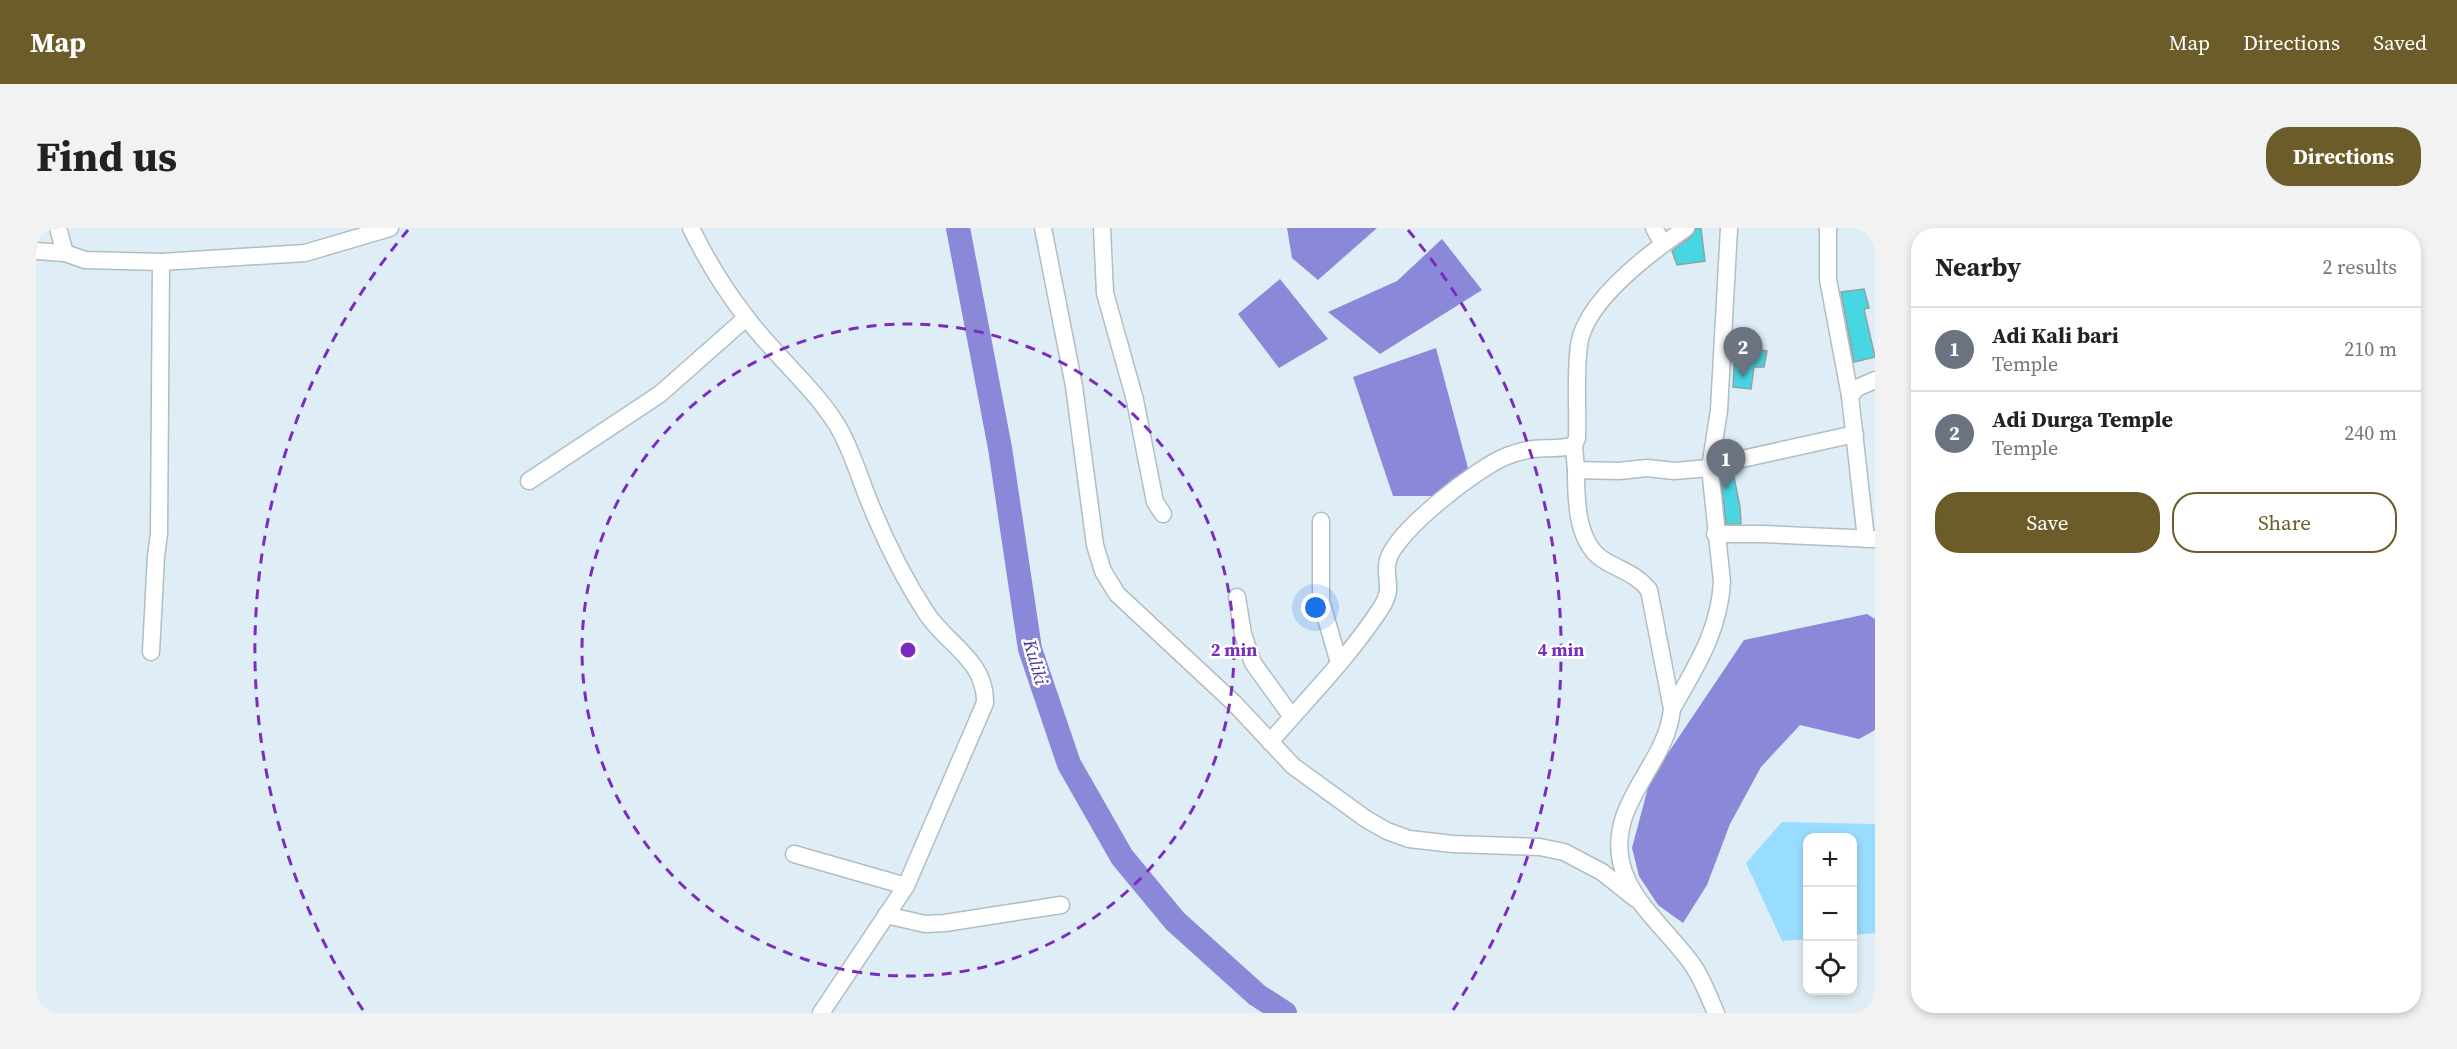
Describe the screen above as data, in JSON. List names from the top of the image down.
{
  "water": ["Kuliki"],
  "page": {
    "header": "Map",
    "nav": ["Map", "Directions", "Saved"],
    "title": "Find us",
    "buttons": [
      "Directions",
      ["Save", "Share"]
    ],
    "heading": ["Nearby", "2 results"],
    "list": [
      {
        "mark": "1",
        "name": "Adi Kali bari",
        "note": "Temple",
        "value": "210 m"
      },
      {
        "mark": "2",
        "name": "Adi Durga Temple",
        "note": "Temple",
        "value": "240 m"
      }
    ],
    "pins": ["2", "1"],
    "map_buttons": ["+", "−"]
  },
  "rings": ["2 min", "4 min"]
}
